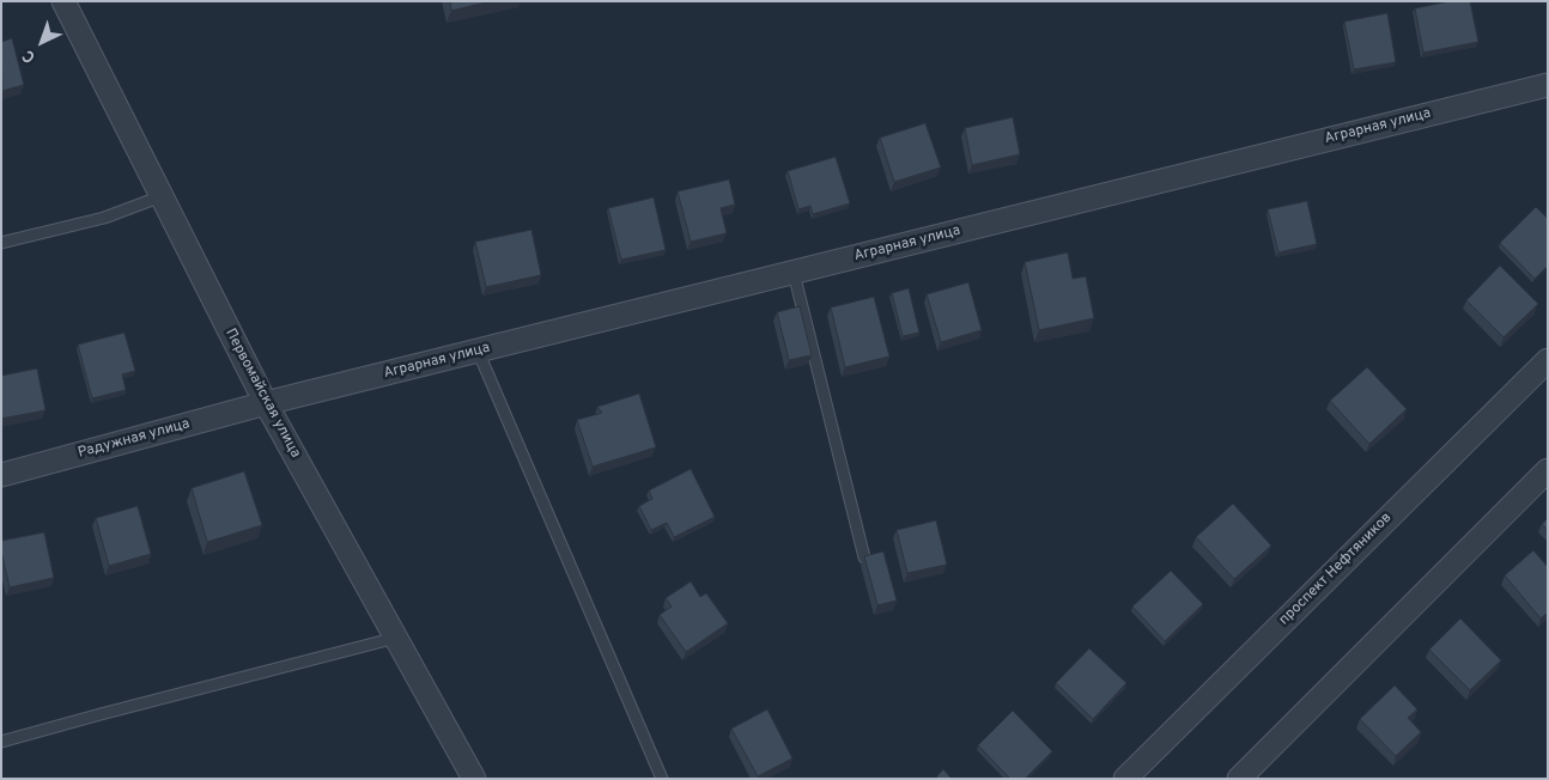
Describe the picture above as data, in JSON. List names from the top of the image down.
{
  "streets": {
    "street": [
      "Аграрная улица",
      "Первомайская улица",
      "Радужная улица",
      "проспект Нефтяников"
    ]
  },
  "crossings": [
    ["Аграрная улица", "Первомайская улица"],
    ["Аграрная улица", "Радужная улица"],
    ["Первомайская улица", "Радужная улица"]
  ],
  "north": "bottom left"
}
